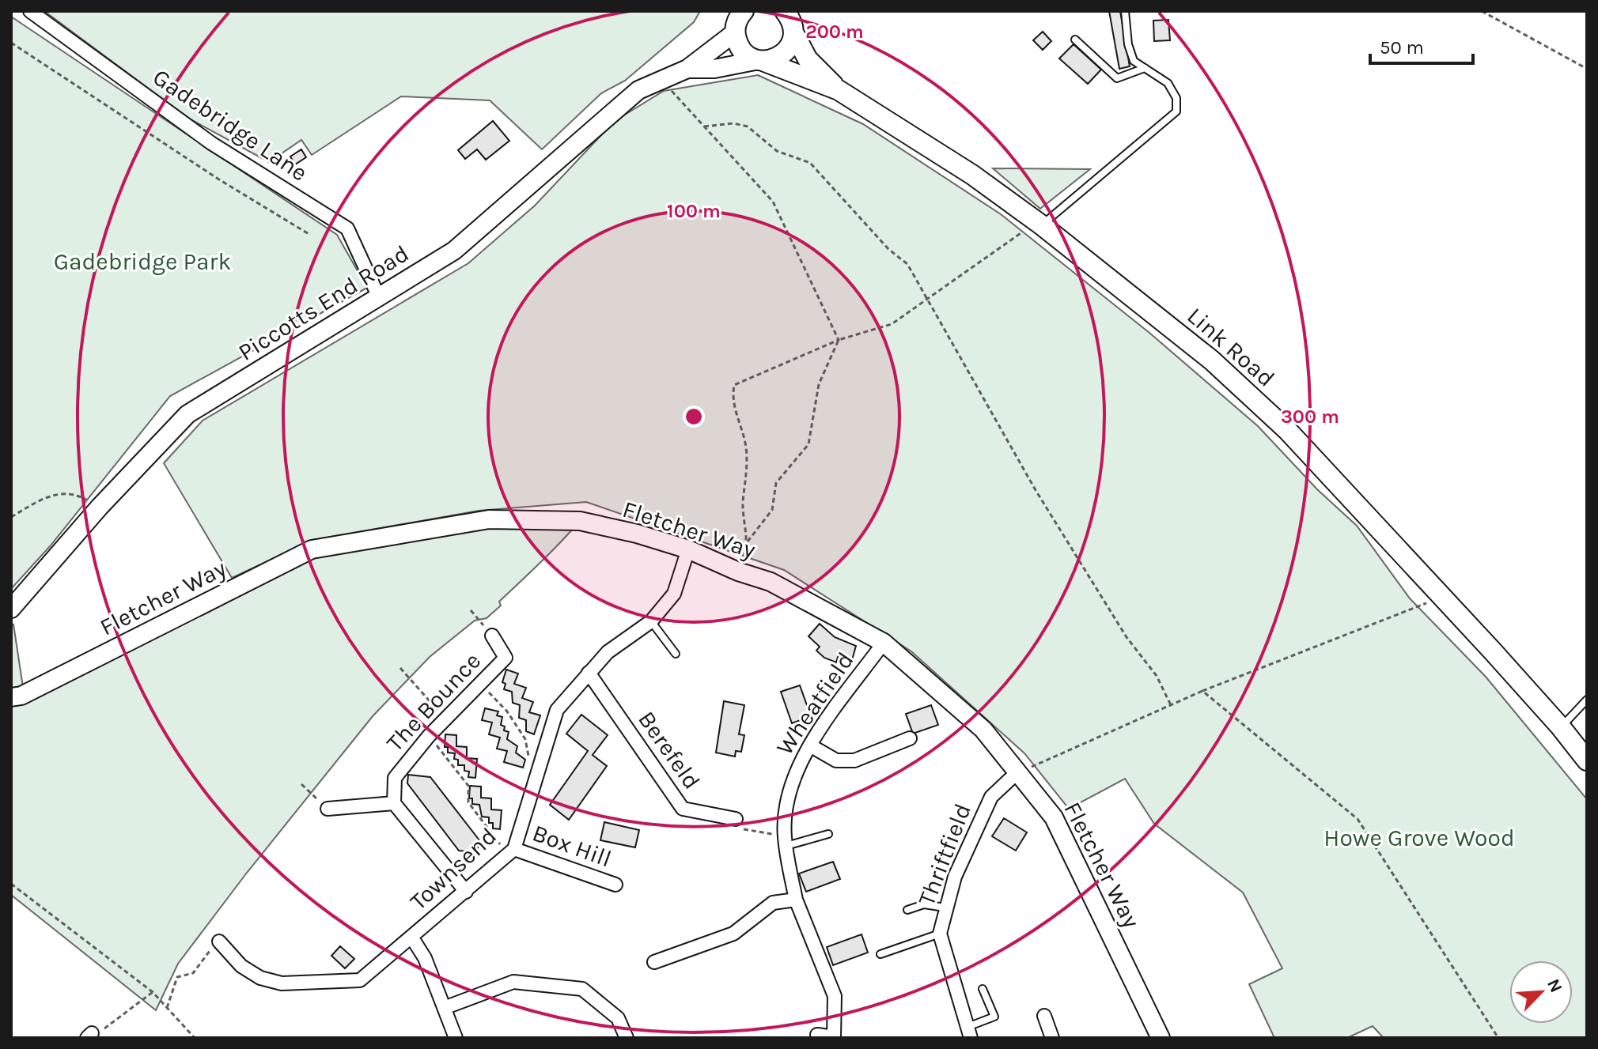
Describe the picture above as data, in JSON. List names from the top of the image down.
{
  "streets": {
    "main road": ["Link Road"],
    "street": [
      "Gadebridge Lane",
      "Piccotts End Road",
      "Fletcher Way",
      "The Bounce",
      "Wheatfield",
      "Berefeld",
      "Box Hill",
      "Thriftfield",
      "Townsend"
    ]
  },
  "crossings": [
    ["Gadebridge Lane", "Piccotts End Road"],
    ["Piccotts End Road", "Link Road"],
    ["Fletcher Way", "Wheatfield"],
    ["Fletcher Way", "Thriftfield"],
    ["Fletcher Way", "Townsend"],
    ["Berefeld", "Townsend"],
    ["Box Hill", "Townsend"]
  ],
  "parks": ["Gadebridge Park", "Howe Grove Wood"],
  "scale_bar": "50 m",
  "north": "top right",
  "rings": ["200 m", "100 m", "300 m"]
}
